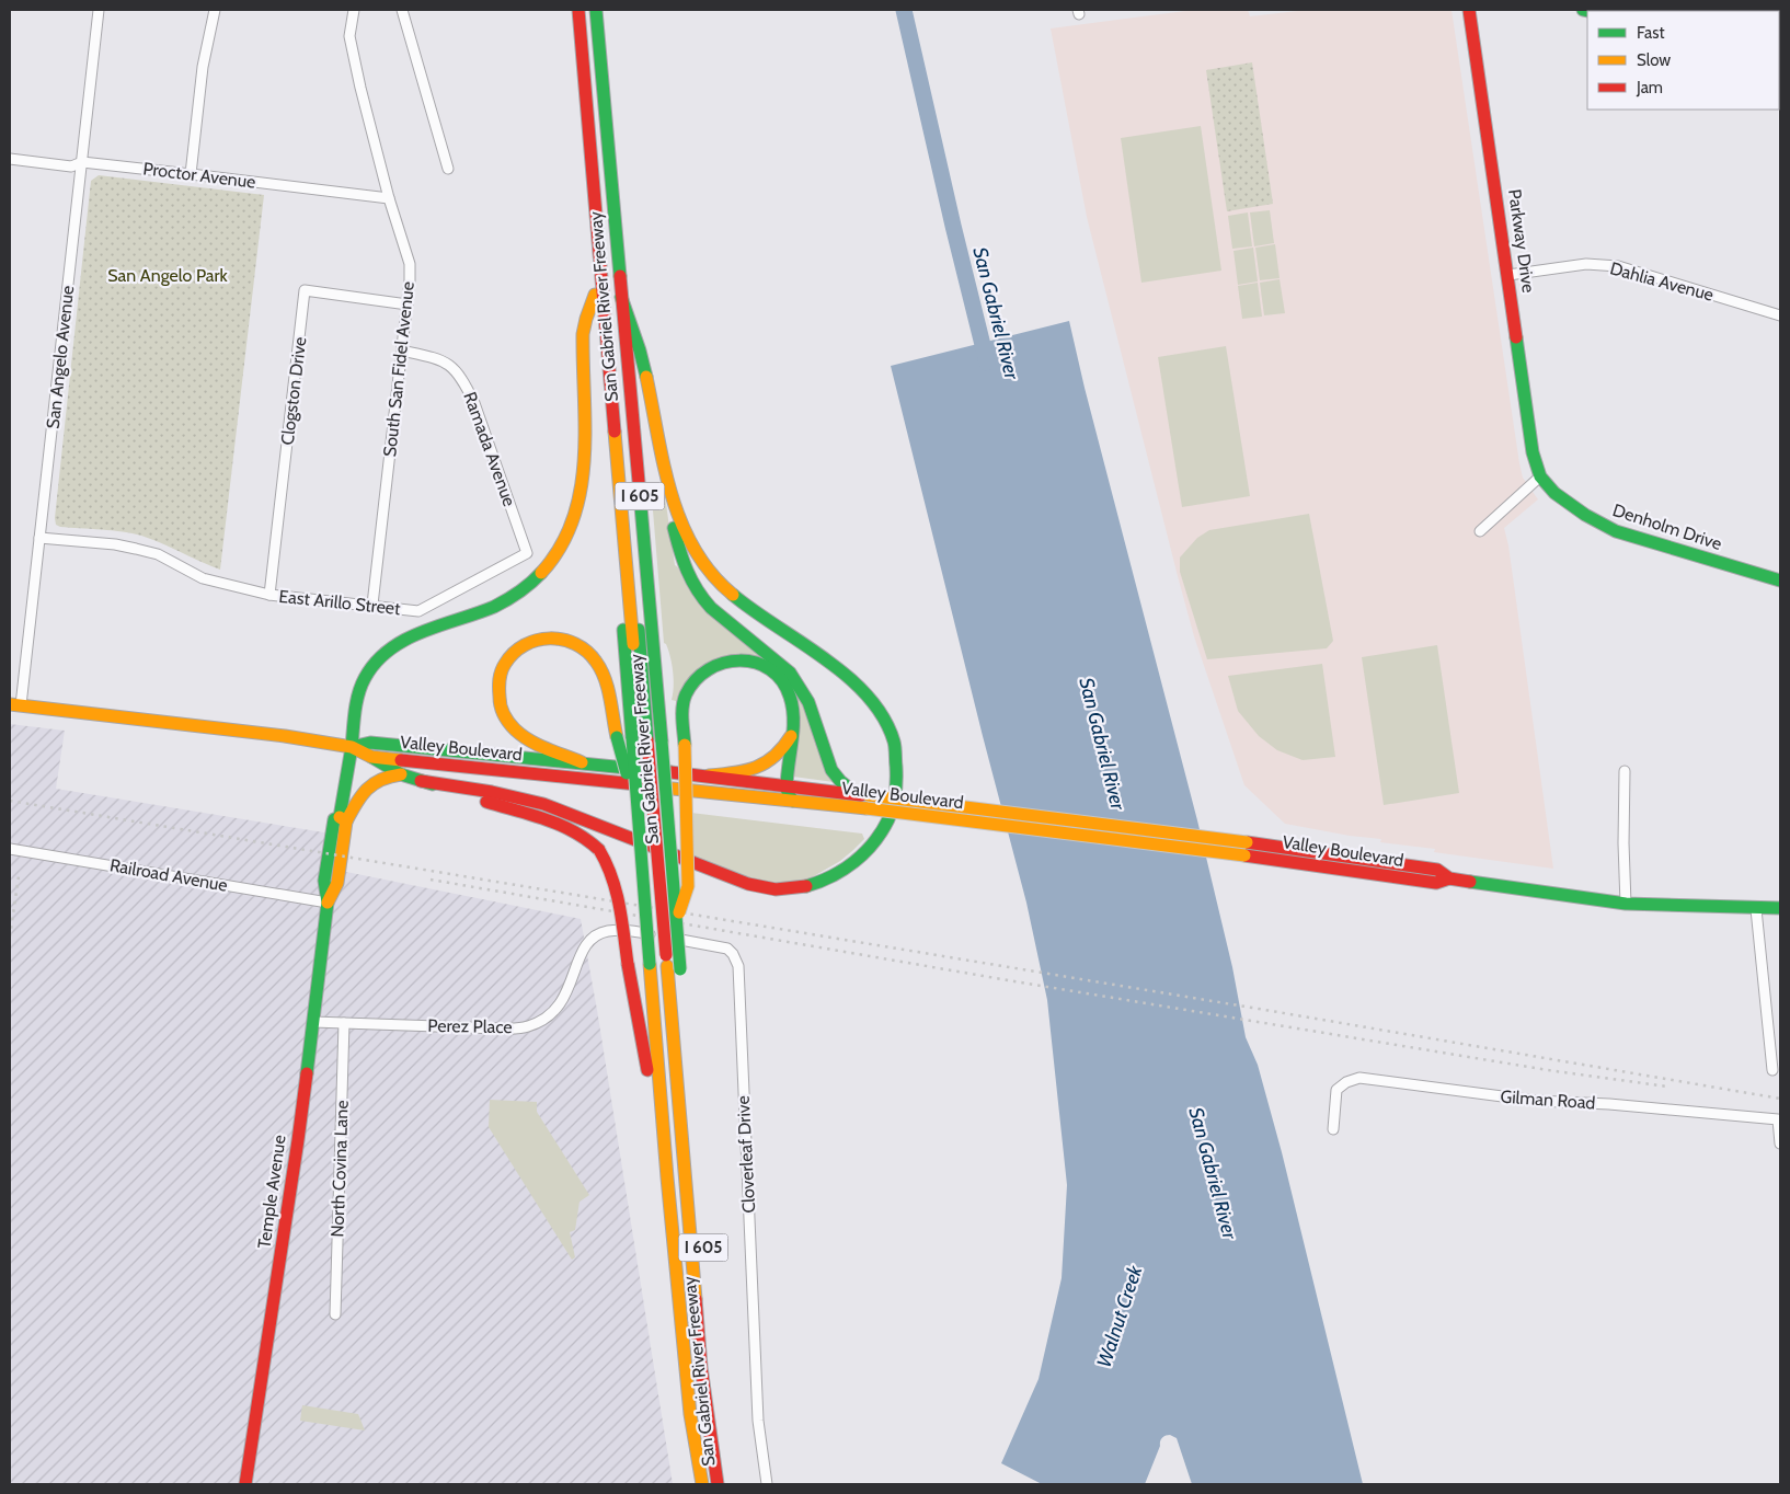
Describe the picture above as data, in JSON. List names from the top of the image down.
{
  "streets": {
    "main road": [
      "Parkway Drive",
      "San Gabriel River Freeway",
      "I 605",
      "Denholm Drive",
      "Valley Boulevard",
      "Temple Avenue"
    ],
    "street": [
      "Proctor Avenue",
      "Dahlia Avenue",
      "San Angelo Avenue",
      "South San Fidel Avenue",
      "Clogston Drive",
      "Ramada Avenue",
      "East Arillo Street",
      "Railroad Avenue",
      "Perez Place",
      "Gilman Road",
      "Cloverleaf Drive",
      "North Covina Lane"
    ]
  },
  "crossings": [
    ["Proctor Avenue", "San Angelo Avenue"],
    ["Proctor Avenue", "South San Fidel Avenue"],
    ["Parkway Drive", "Dahlia Avenue"],
    ["Parkway Drive", "Denholm Drive"],
    ["San Gabriel River Freeway", "Temple Avenue"],
    ["San Angelo Avenue", "East Arillo Street"],
    ["San Angelo Avenue", "Valley Boulevard"],
    ["South San Fidel Avenue", "Clogston Drive"],
    ["South San Fidel Avenue", "Ramada Avenue"],
    ["South San Fidel Avenue", "East Arillo Street"],
    ["Clogston Drive", "East Arillo Street"],
    ["Ramada Avenue", "East Arillo Street"],
    ["Valley Boulevard", "Temple Avenue"],
    ["Railroad Avenue", "Temple Avenue"],
    ["Perez Place", "Cloverleaf Drive"],
    ["Perez Place", "North Covina Lane"],
    ["Perez Place", "Temple Avenue"]
  ],
  "water": ["San Gabriel River", "Walnut Creek"],
  "parks": ["San Angelo Park"],
  "legend": ["Fast", "Slow", "Jam"]
}
